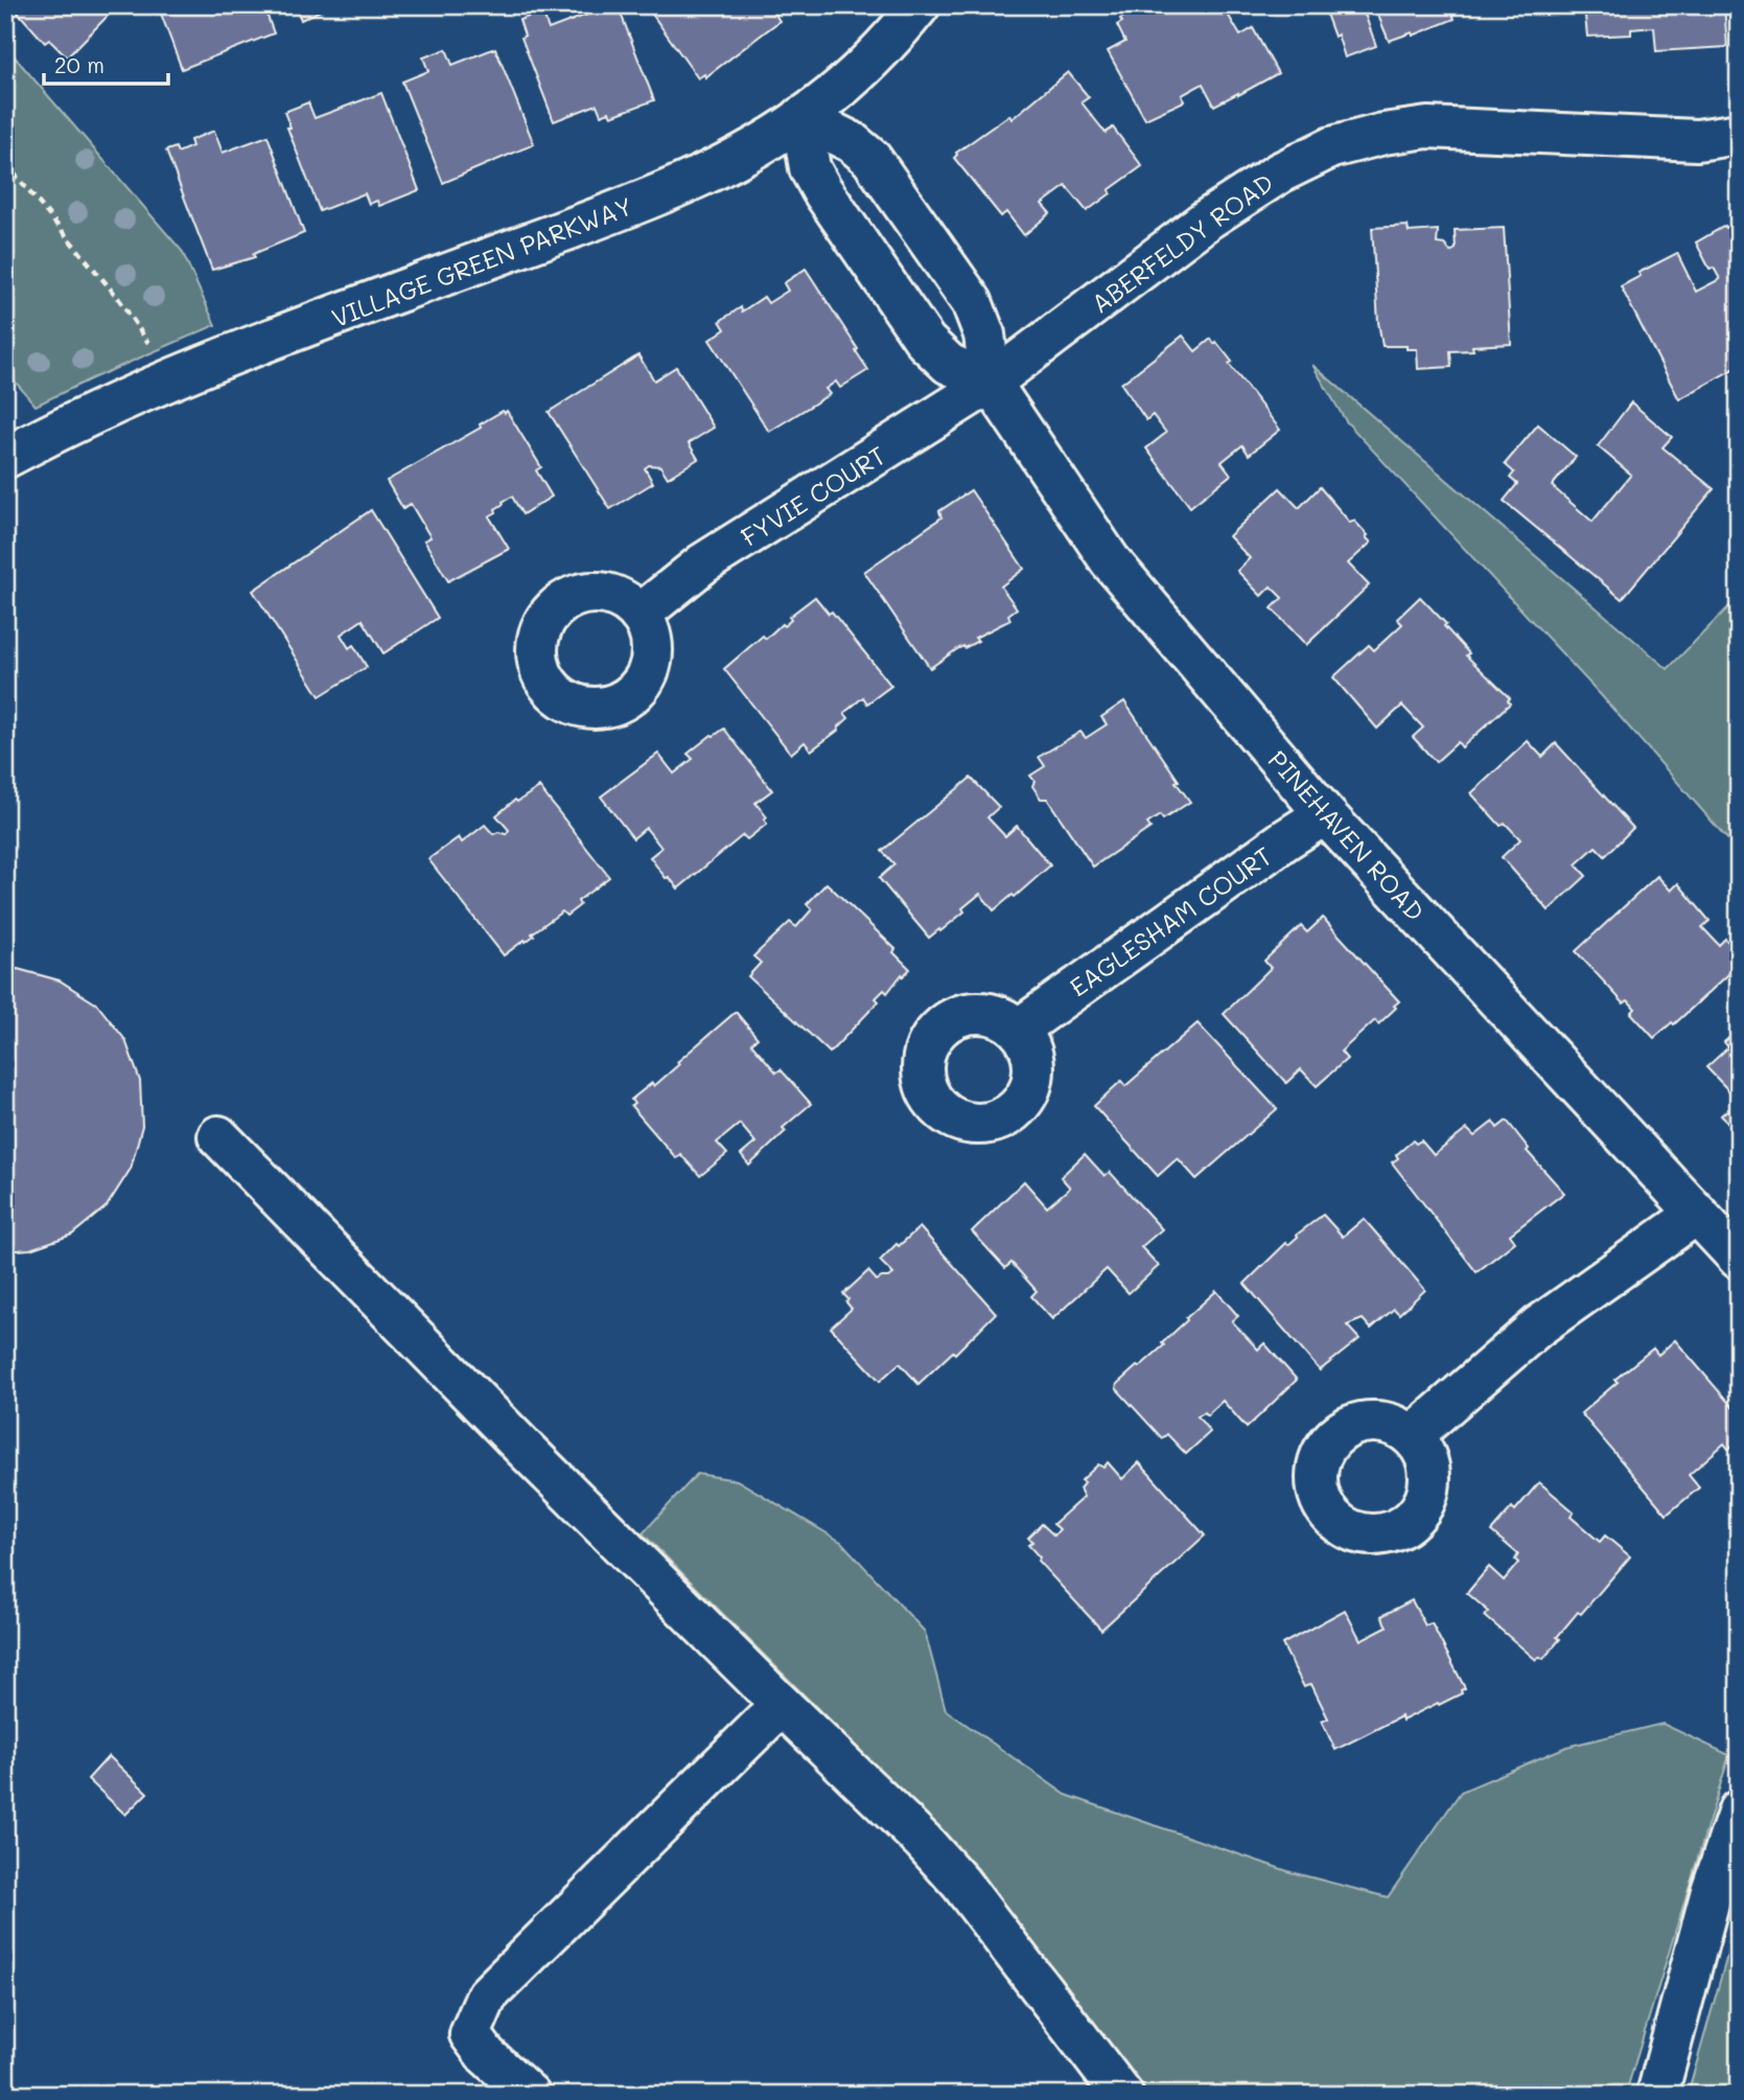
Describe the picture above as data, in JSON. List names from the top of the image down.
{
  "streets": {
    "street": [
      "ABERFELDY ROAD",
      "VILLAGE GREEN PARKWAY",
      "FYVIE COURT",
      "PINEHAVEN ROAD",
      "EAGLESHAM COURT"
    ]
  },
  "crossings": [
    ["ABERFELDY ROAD", "FYVIE COURT"],
    ["ABERFELDY ROAD", "PINEHAVEN ROAD"],
    ["VILLAGE GREEN PARKWAY", "PINEHAVEN ROAD"],
    ["FYVIE COURT", "PINEHAVEN ROAD"],
    ["PINEHAVEN ROAD", "EAGLESHAM COURT"]
  ],
  "scale_bar": "20 m"
}
